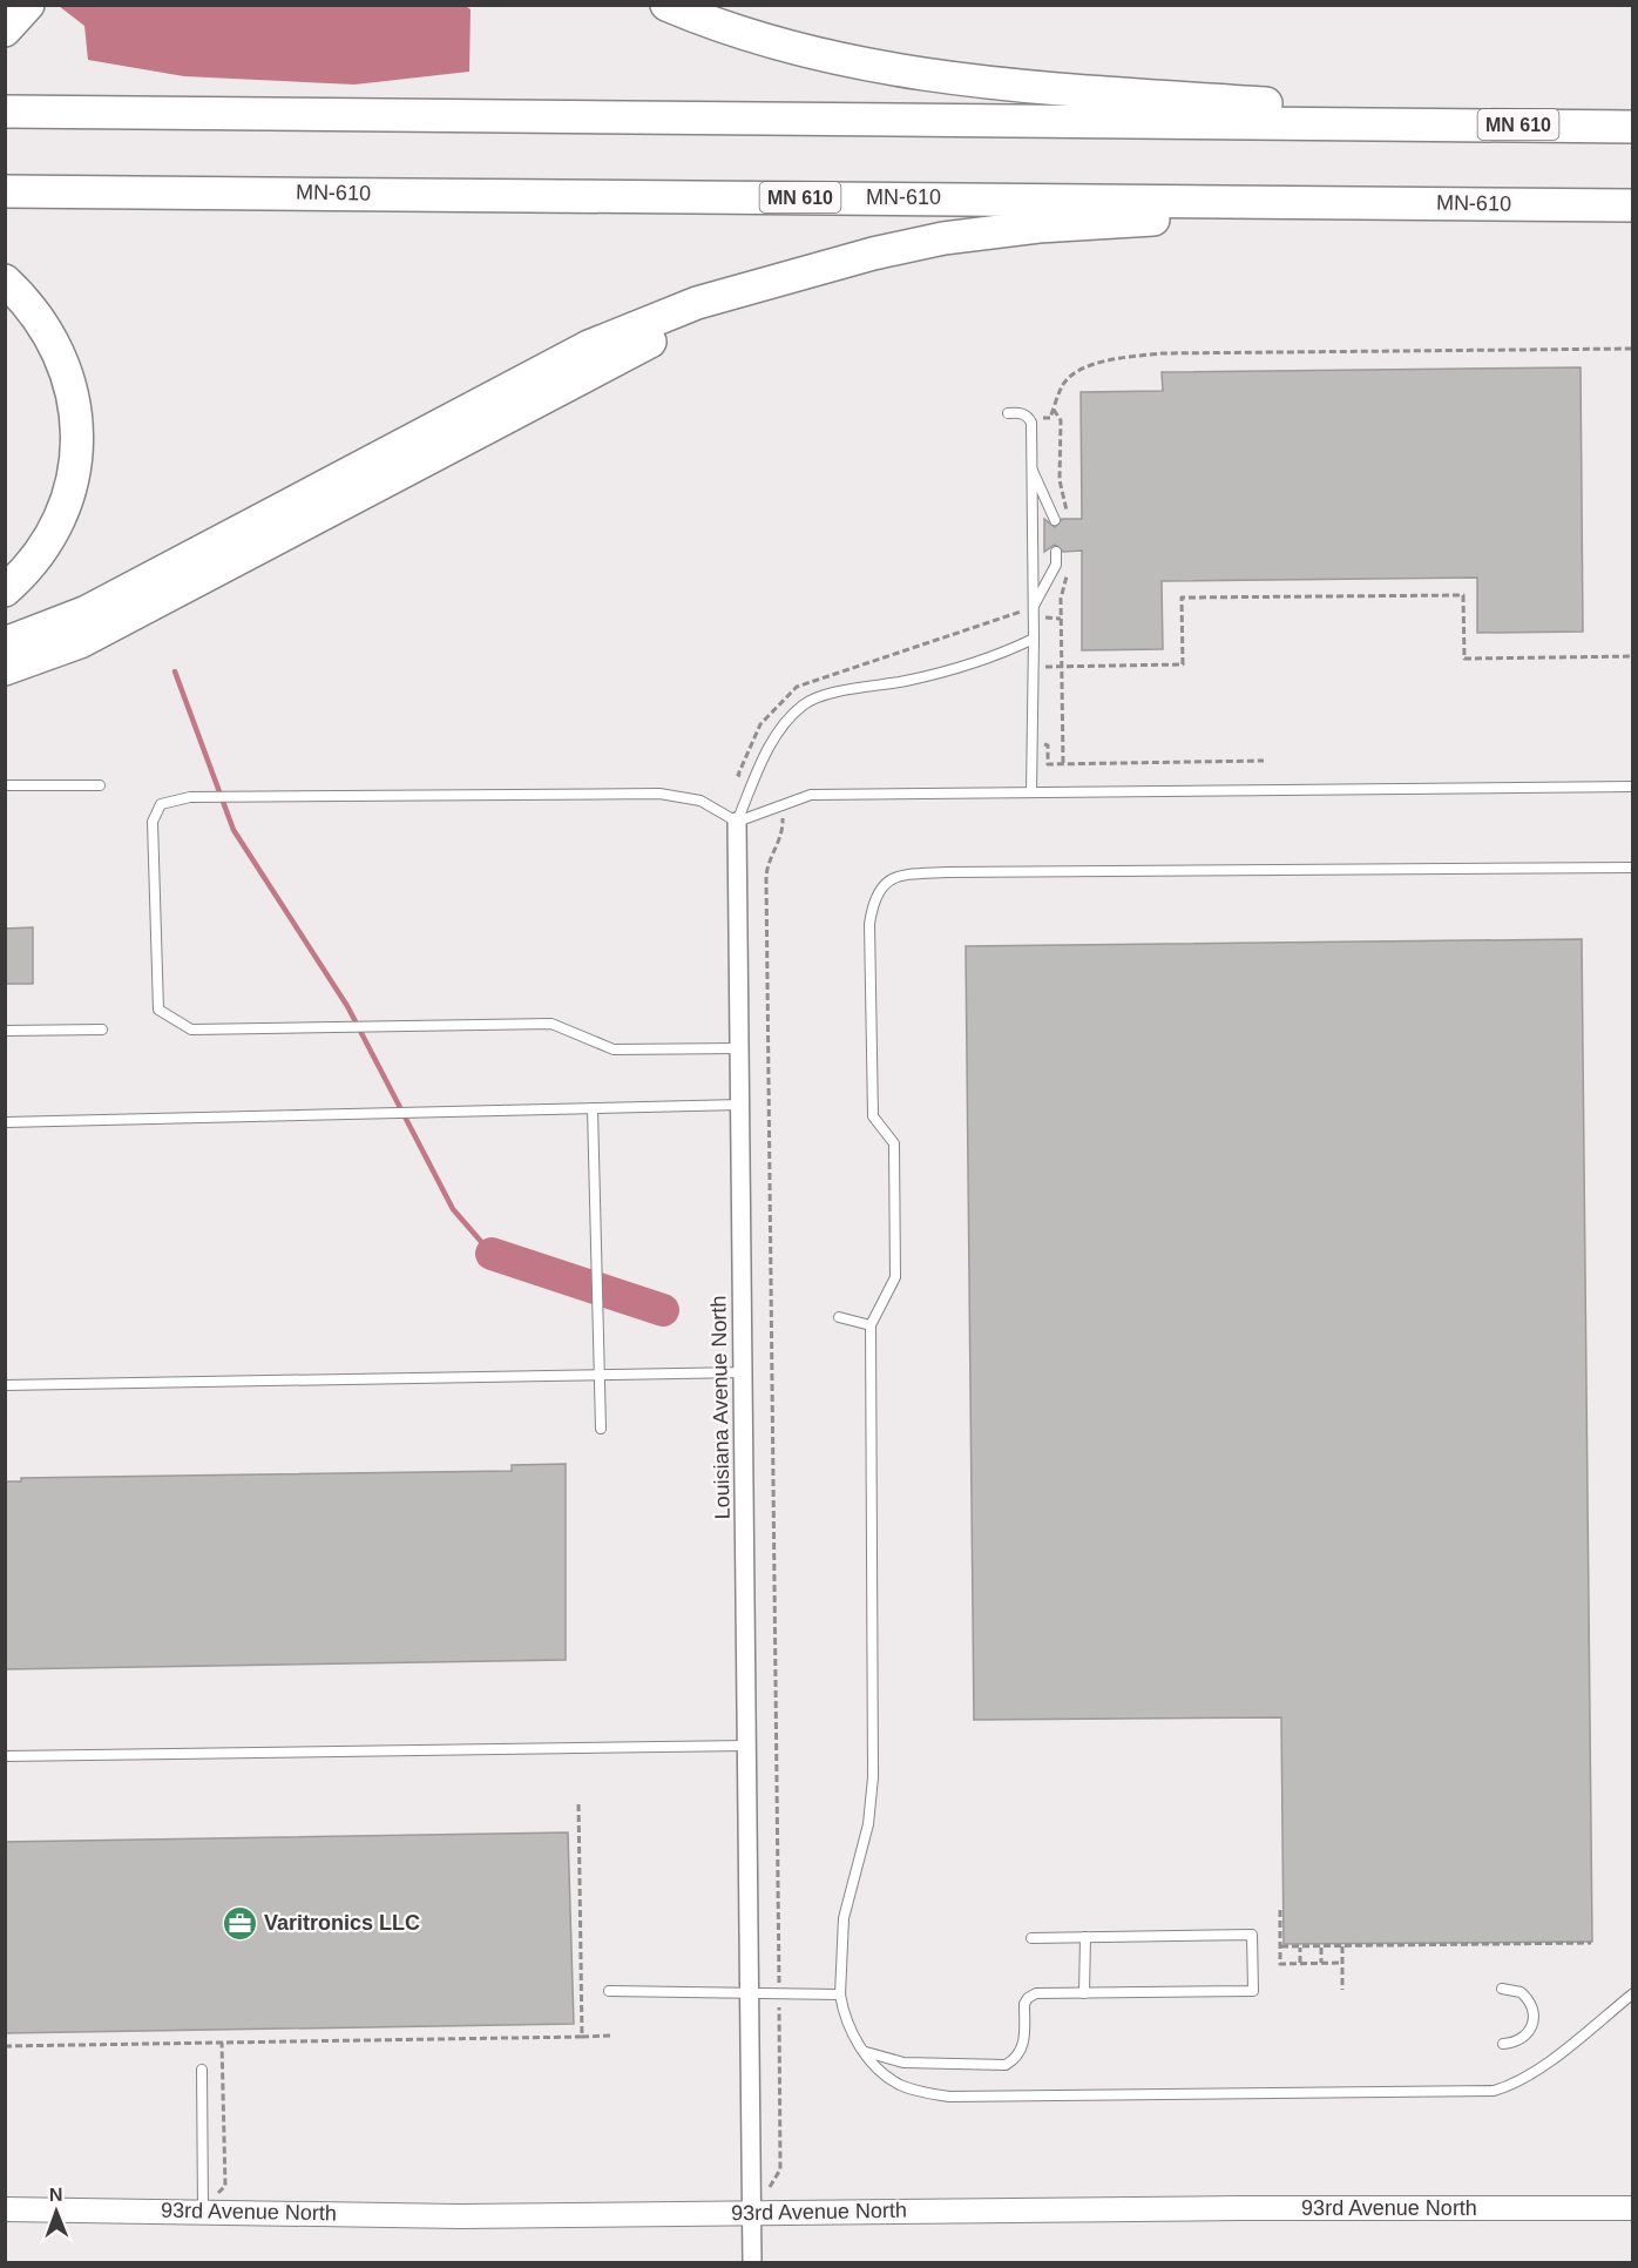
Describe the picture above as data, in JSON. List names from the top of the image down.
{
  "streets": {
    "highway": ["MN 610", "MN-610"],
    "street": ["Louisiana Avenue North", "93rd Avenue North"]
  },
  "crossings": [
    ["Louisiana Avenue North", "93rd Avenue North"]
  ],
  "places": {
    "office": ["Varitronics LLC"]
  },
  "north": "top"
}
